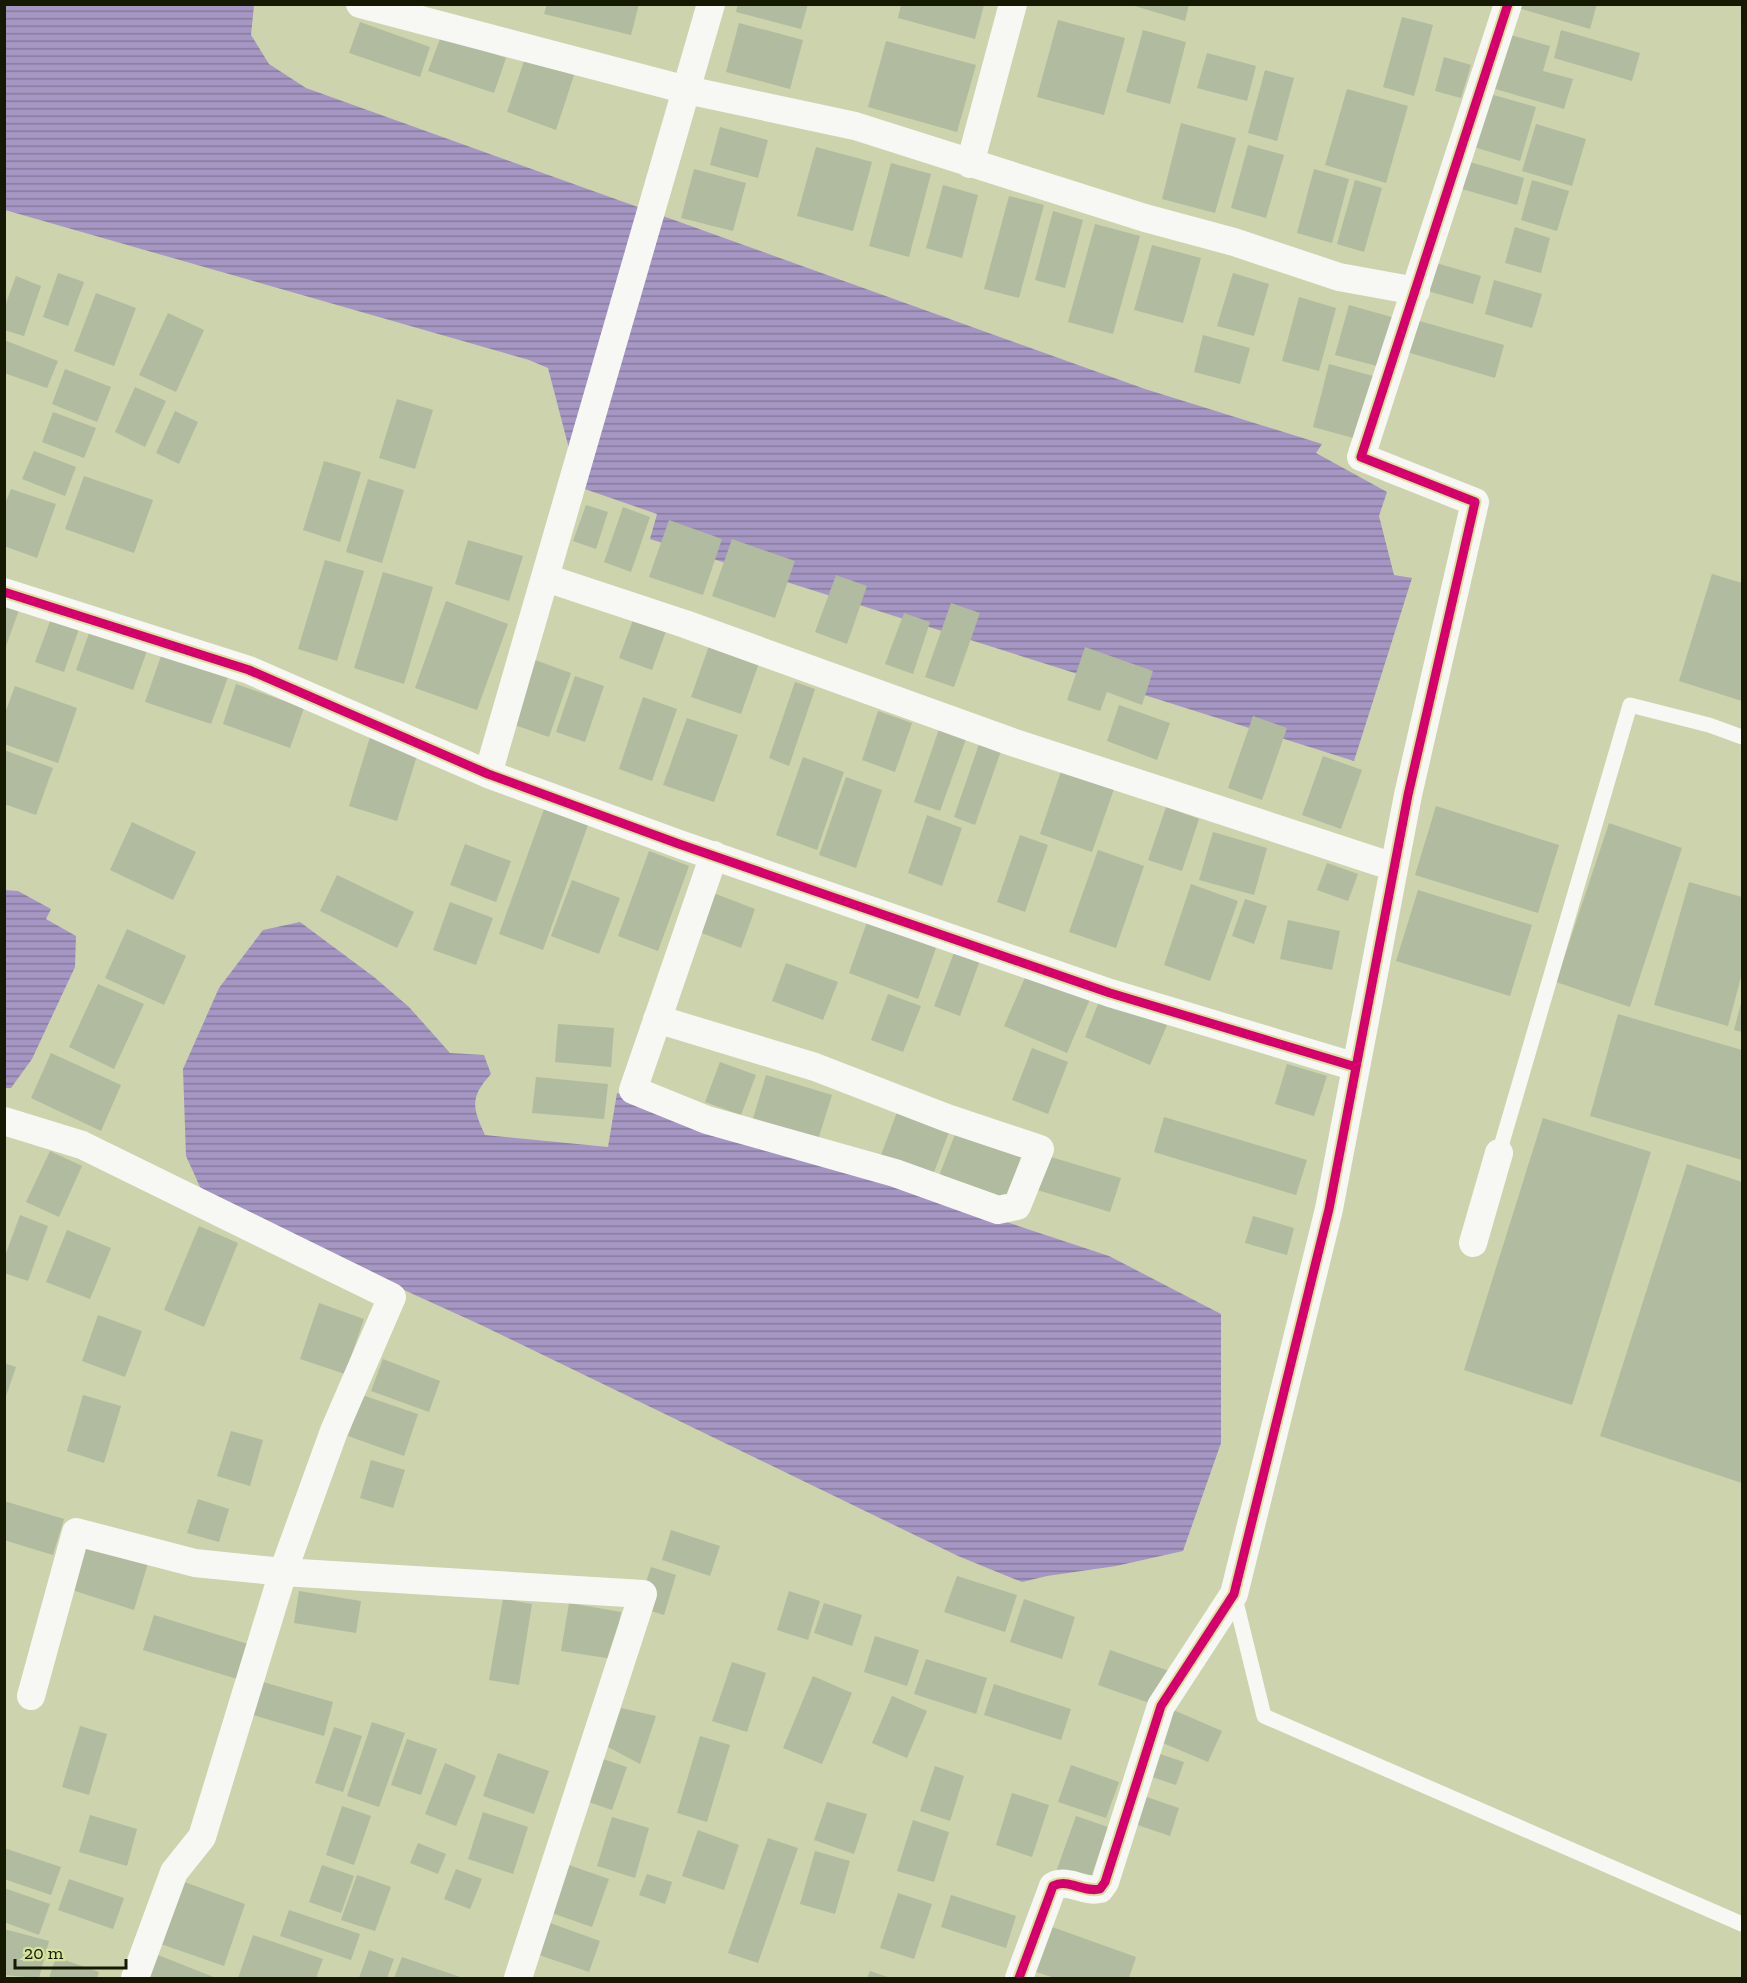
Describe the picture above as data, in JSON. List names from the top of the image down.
{
  "scale_bar": "20 m"
}
